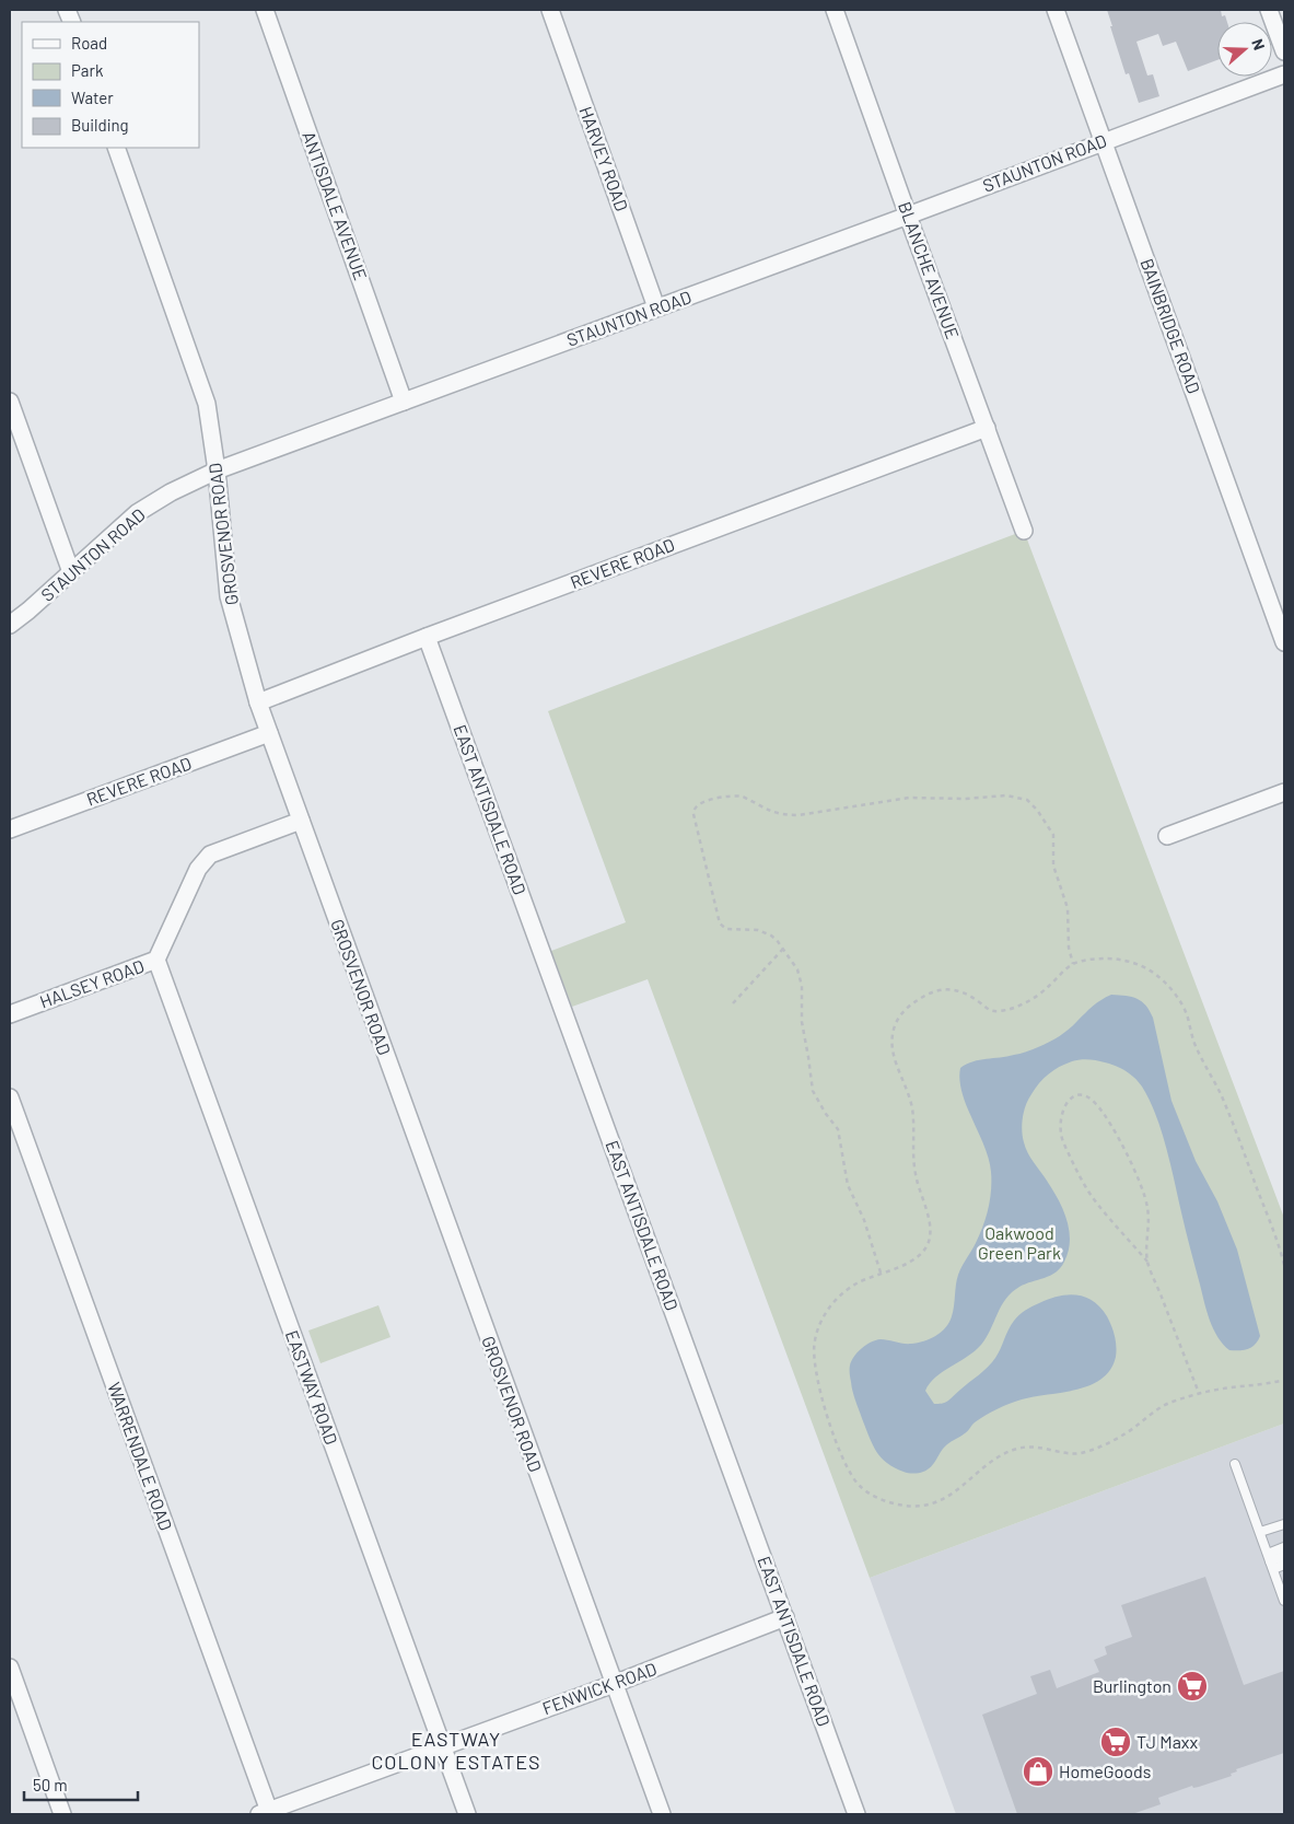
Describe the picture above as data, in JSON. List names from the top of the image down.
{
  "streets": {
    "street": [
      "HARVEY ROAD",
      "STAUNTON ROAD",
      "ANTISDALE AVENUE",
      "BLANCHE AVENUE",
      "BAINBRIDGE ROAD",
      "GROSVENOR ROAD",
      "REVERE ROAD",
      "EAST ANTISDALE ROAD",
      "HALSEY ROAD",
      "EASTWAY ROAD",
      "WARRENDALE ROAD",
      "FENWICK ROAD"
    ]
  },
  "crossings": [
    ["HARVEY ROAD", "STAUNTON ROAD"],
    ["STAUNTON ROAD", "ANTISDALE AVENUE"],
    ["STAUNTON ROAD", "BLANCHE AVENUE"],
    ["STAUNTON ROAD", "BAINBRIDGE ROAD"],
    ["STAUNTON ROAD", "GROSVENOR ROAD"],
    ["BLANCHE AVENUE", "REVERE ROAD"],
    ["GROSVENOR ROAD", "REVERE ROAD"],
    ["GROSVENOR ROAD", "HALSEY ROAD"],
    ["GROSVENOR ROAD", "FENWICK ROAD"],
    ["REVERE ROAD", "EAST ANTISDALE ROAD"],
    ["EAST ANTISDALE ROAD", "FENWICK ROAD"],
    ["HALSEY ROAD", "EASTWAY ROAD"],
    ["EASTWAY ROAD", "FENWICK ROAD"],
    ["WARRENDALE ROAD", "FENWICK ROAD"]
  ],
  "districts": ["EASTWAY COLONY ESTATES"],
  "parks": ["Oakwood Green Park"],
  "places": {
    "supermarket": ["Burlington", "TJ Maxx"],
    "shop": ["HomeGoods"]
  },
  "legend": [
    "Road",
    "Park",
    "Water",
    "Building"
  ],
  "scale_bar": "50 m",
  "north": "right"
}
